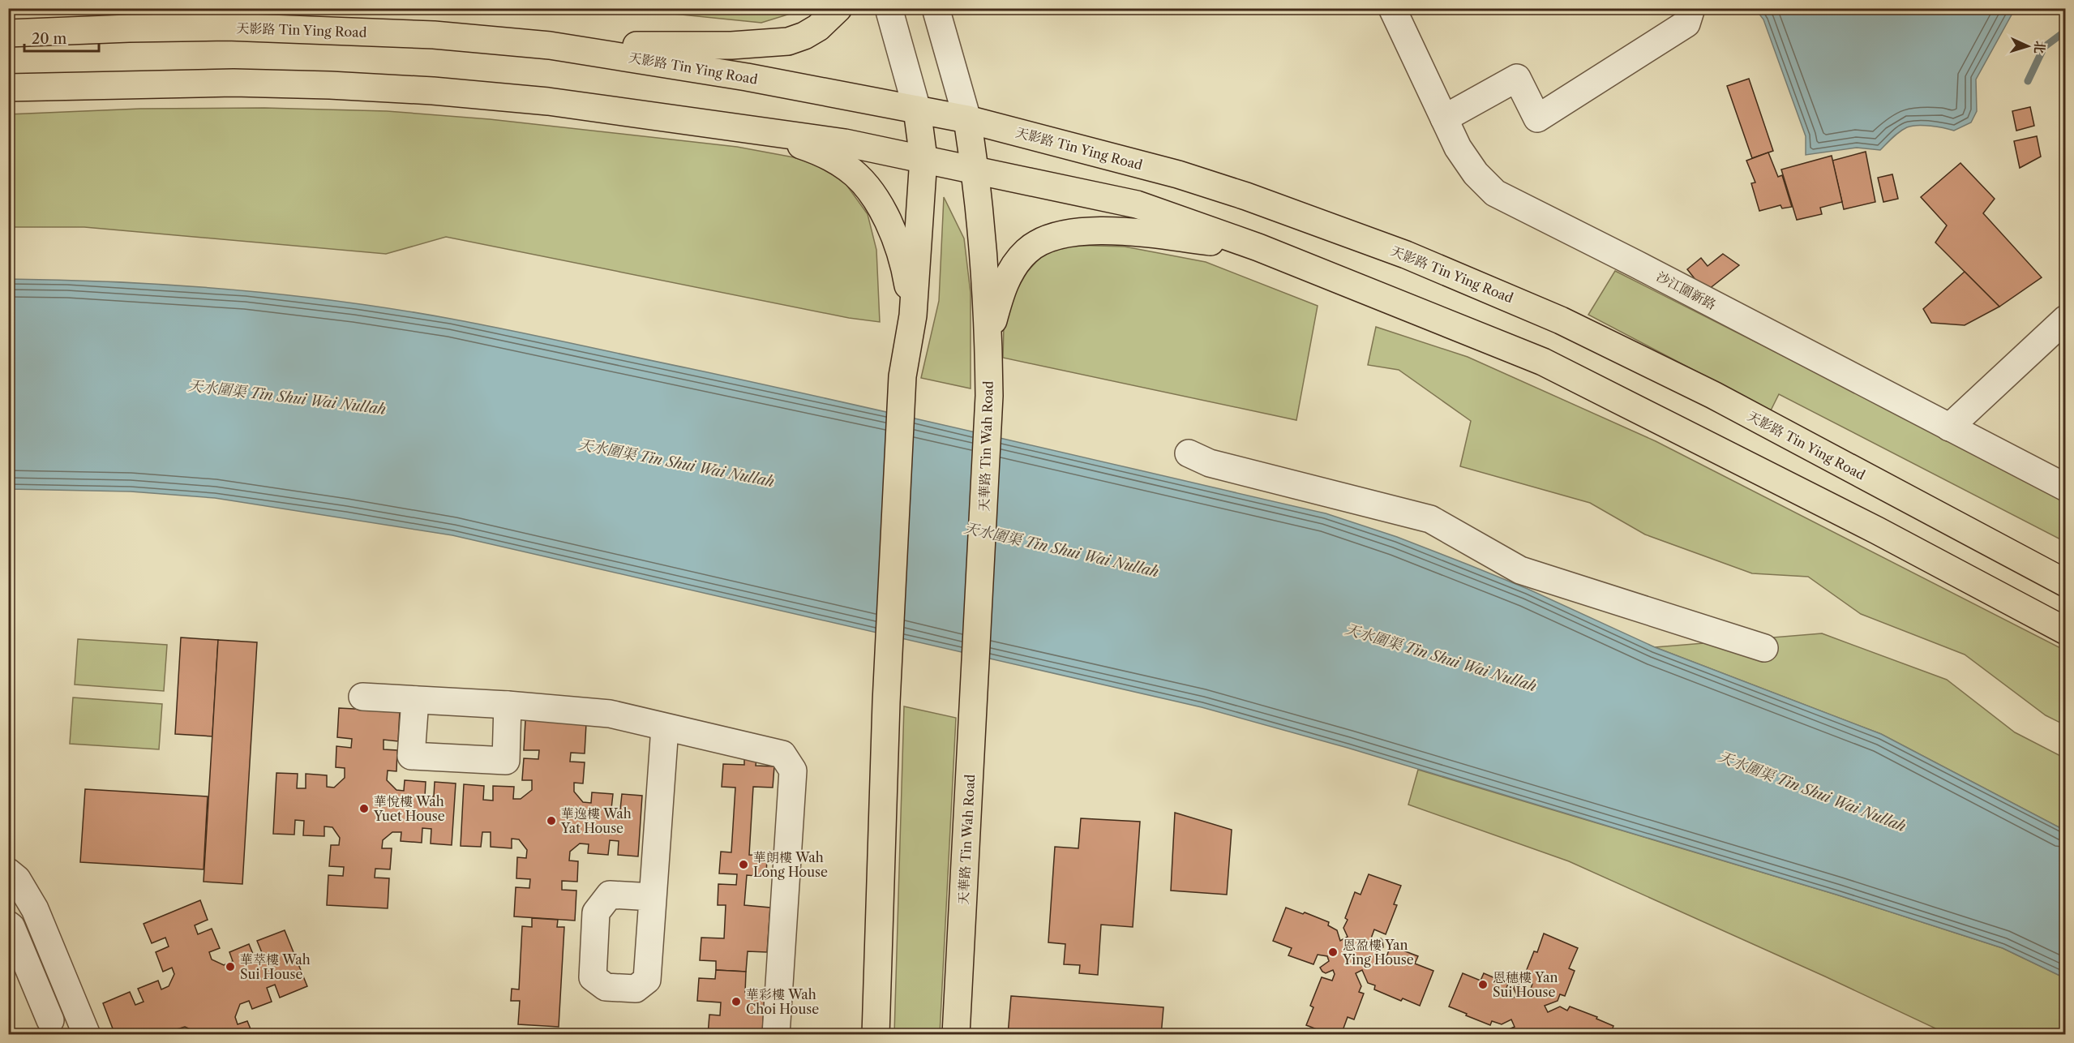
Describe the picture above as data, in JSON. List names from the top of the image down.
{
  "streets": {
    "main road": ["天影路 Tin Ying Road", "天華路 Tin Wah Road"],
    "street": ["沙江圍新路"]
  },
  "crossings": [
    ["天影路 Tin Ying Road", "天華路 Tin Wah Road"]
  ],
  "water": ["天水圍渠 Tin Shui Wai Nullah"],
  "places": [
    "華悅樓 Wah Yuet House",
    "華逸樓 Wah Yat House",
    "華朗樓 Wah Long House",
    "恩盈樓 Yan Ying House",
    "華萃樓 Wah Sui House",
    "恩穗樓 Yan Sui House",
    "華彩樓 Wah Choi House"
  ],
  "scale_bar": "20 m",
  "north": "right"
}
